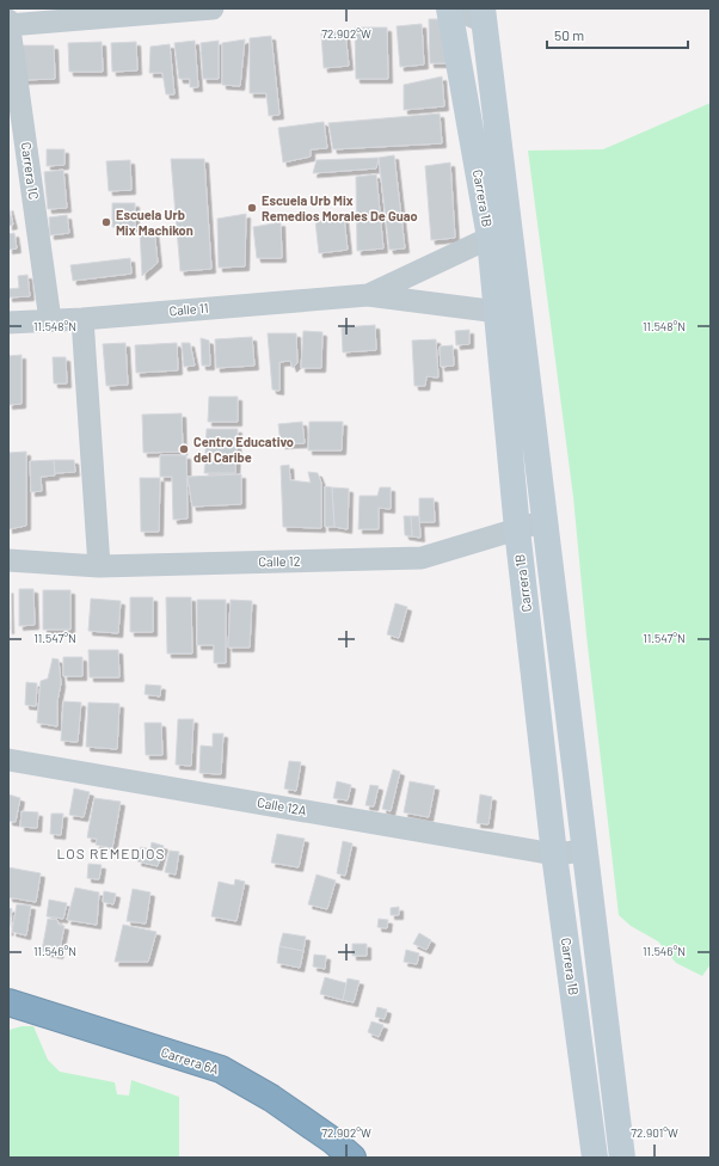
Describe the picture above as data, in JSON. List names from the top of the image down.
{
  "streets": {
    "highway": ["Carrera 6A"],
    "street": [
      "Carrera 1C",
      "Carrera 1B",
      "Calle 11",
      "Calle 12",
      "Calle 12A"
    ]
  },
  "crossings": [
    ["Carrera 1C", "Calle 11"],
    ["Carrera 1B", "Calle 12"],
    ["Carrera 1B", "Calle 12A"]
  ],
  "districts": ["LOS REMEDIOS"],
  "places": ["Escuela Urb Mix Remedios Morales De Guao", "Escuela Urb Mix Machikon", "Centro Educativo del Caribe"],
  "scale_bar": "50 m",
  "coordinates": [
    "72.902°W",
    "11.548°N",
    "11.547°N",
    "11.546°N",
    "72.901°W"
  ]
}
